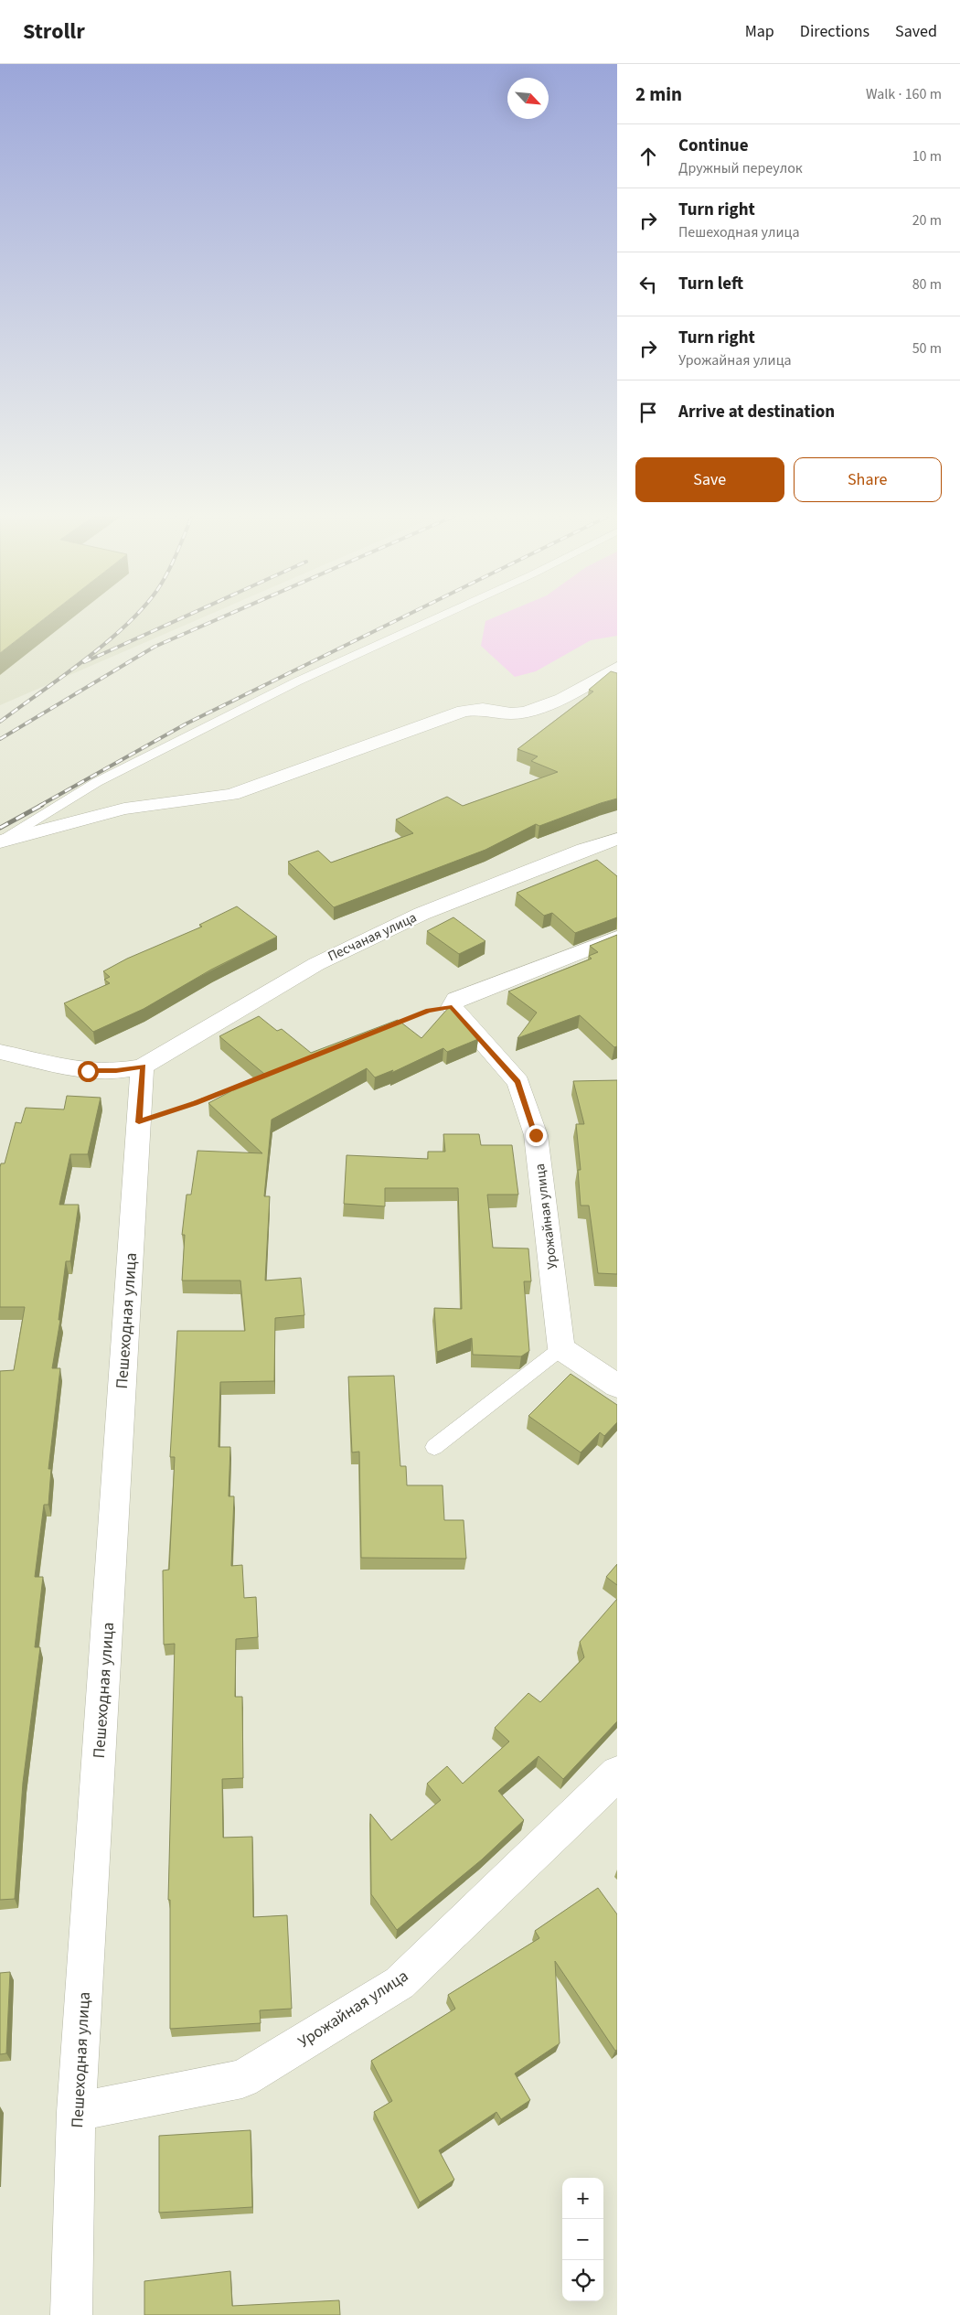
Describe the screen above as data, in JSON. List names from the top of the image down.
{
  "streets": {
    "street": ["Песчаная улица", "Урожайная улица", "Пешеходная улица"]
  },
  "crossings": [
    ["Песчаная улица", "Пешеходная улица"],
    ["Урожайная улица", "Пешеходная улица"]
  ],
  "north": "bottom right",
  "page": {
    "header": "Strollr",
    "nav": ["Map", "Directions", "Saved"],
    "heading": ["2 min", "Walk · 160 m"],
    "list": [
      ["Continue", "Дружный переулок", "10 m"],
      ["Turn right", "Пешеходная улица", "20 m"],
      ["Turn left", "80 m"],
      ["Turn right", "Урожайная улица", "50 m"],
      "Arrive at destination"
    ],
    "buttons": ["Save", "Share"],
    "map_buttons": ["+", "−"]
  }
}
